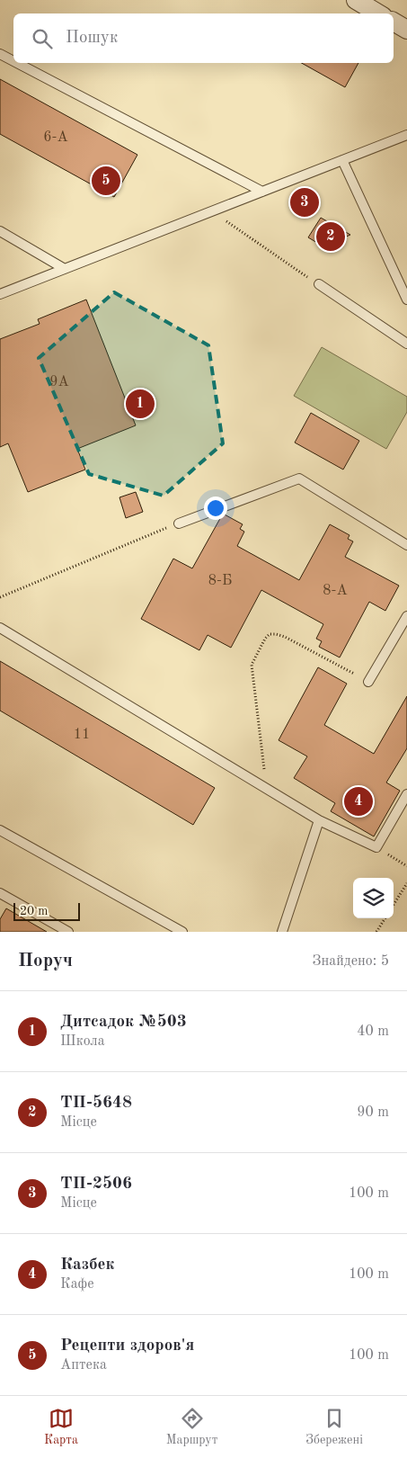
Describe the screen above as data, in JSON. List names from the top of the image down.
{
  "house_numbers": [
    "6-А",
    "9А",
    "8-Б",
    "8-А",
    "11"
  ],
  "scale_bar": "20 m",
  "page": {
    "search": "Пошук",
    "pins": [
      "5",
      "3",
      "2",
      "1",
      "4"
    ],
    "scale": "20 m",
    "heading": ["Поруч", "Знайдено: 5"],
    "list": [
      {
        "mark": "1",
        "name": "Дитсадок №503",
        "note": "Школа",
        "value": "40 m"
      },
      {
        "mark": "2",
        "name": "ТП-5648",
        "note": "Місце",
        "value": "90 m"
      },
      {
        "mark": "3",
        "name": "ТП-2506",
        "note": "Місце",
        "value": "100 m"
      },
      {
        "mark": "4",
        "name": "Казбек",
        "note": "Кафе",
        "value": "100 m"
      },
      {
        "mark": "5",
        "name": "Рецепти здоров'я",
        "note": "Аптека",
        "value": "100 m"
      }
    ],
    "nav": ["Карта", "Маршрут", "Збережені"]
  }
}
